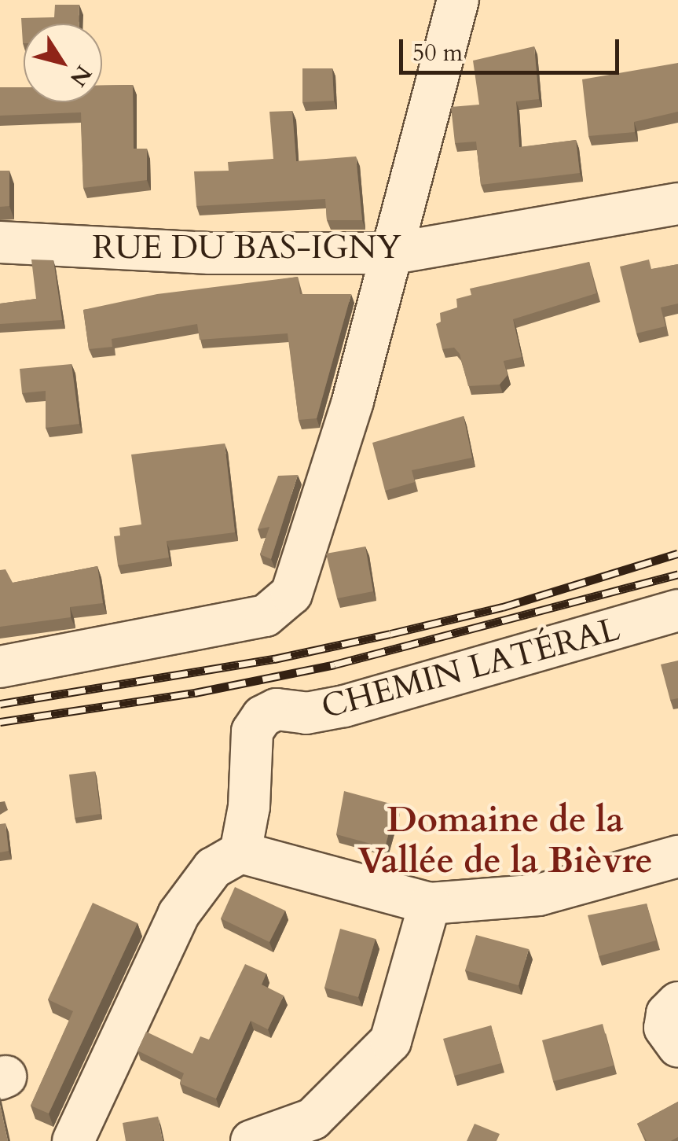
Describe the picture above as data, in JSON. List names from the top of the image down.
{
  "streets": {
    "street": ["RUE DU BAS-IGNY", "CHEMIN LATÉRAL"]
  },
  "districts": ["Domaine de la Vallée de la Bièvre"],
  "scale_bar": "50 m",
  "north": "bottom right"
}
